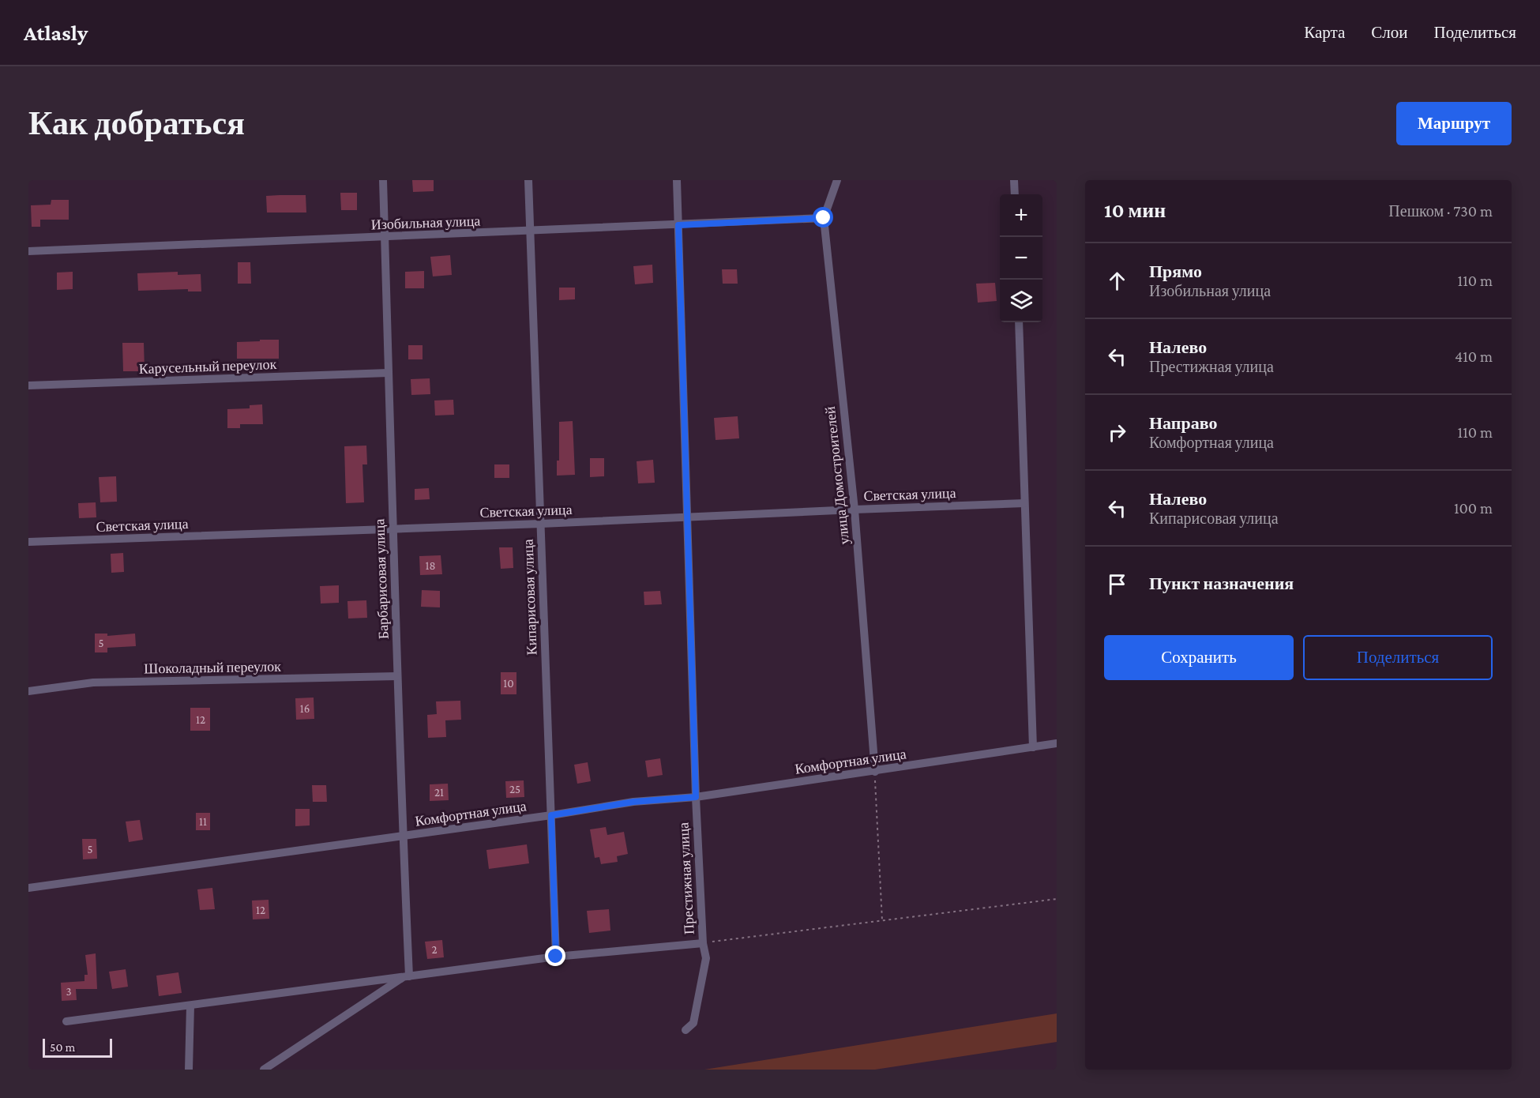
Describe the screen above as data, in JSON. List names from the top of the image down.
{
  "streets": {
    "street": [
      "Изобильная улица",
      "Карусельный переулок",
      "улица Домостроителей",
      "Светская улица",
      "Барбарисовая улица",
      "Кипарисовая улица",
      "Шоколадный переулок",
      "Комфортная улица",
      "Престижная улица"
    ]
  },
  "crossings": [
    ["Изобильная улица", "улица Домостроителей"],
    ["Изобильная улица", "Барбарисовая улица"],
    ["Изобильная улица", "Кипарисовая улица"],
    ["Изобильная улица", "Престижная улица"],
    ["Карусельный переулок", "Барбарисовая улица"],
    ["улица Домостроителей", "Светская улица"],
    ["улица Домостроителей", "Комфортная улица"],
    ["Светская улица", "Барбарисовая улица"],
    ["Светская улица", "Кипарисовая улица"],
    ["Светская улица", "Престижная улица"],
    ["Барбарисовая улица", "Шоколадный переулок"],
    ["Барбарисовая улица", "Комфортная улица"],
    ["Кипарисовая улица", "Комфортная улица"],
    ["Комфортная улица", "Престижная улица"]
  ],
  "house_numbers": [
    "18",
    "5",
    "10",
    "16",
    "12",
    "25",
    "21",
    "11",
    "5",
    "12",
    "2",
    "3"
  ],
  "scale_bar": "50 m",
  "page": {
    "header": "Atlasly",
    "nav": ["Карта", "Слои", "Поделиться"],
    "buttons": [
      "Маршрут",
      ["Сохранить", "Поделиться"]
    ],
    "title": "Как добраться",
    "heading": ["10 мин", "Пешком · 730 m"],
    "map_buttons": ["+", "−"],
    "list": [
      ["Прямо", "Изобильная улица", "110 m"],
      ["Налево", "Престижная улица", "410 m"],
      ["Направо", "Комфортная улица", "110 m"],
      ["Налево", "Кипарисовая улица", "100 m"],
      "Пункт назначения"
    ],
    "scale": "50 m"
  }
}
